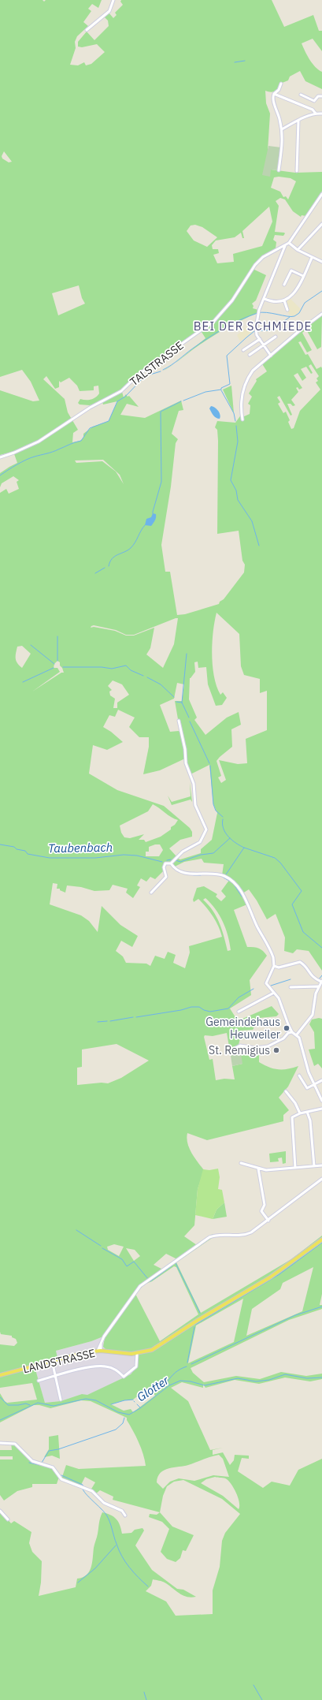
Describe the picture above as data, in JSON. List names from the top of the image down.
{
  "streets": {
    "main road": ["LANDSTRASSE"],
    "street": ["TALSTRASSE"]
  },
  "districts": ["BEI DER SCHMIEDE"],
  "water": ["Taubenbach", "Glotter"],
  "places": ["Gemeindehaus Heuweiler", "St. Remigius"]
}
